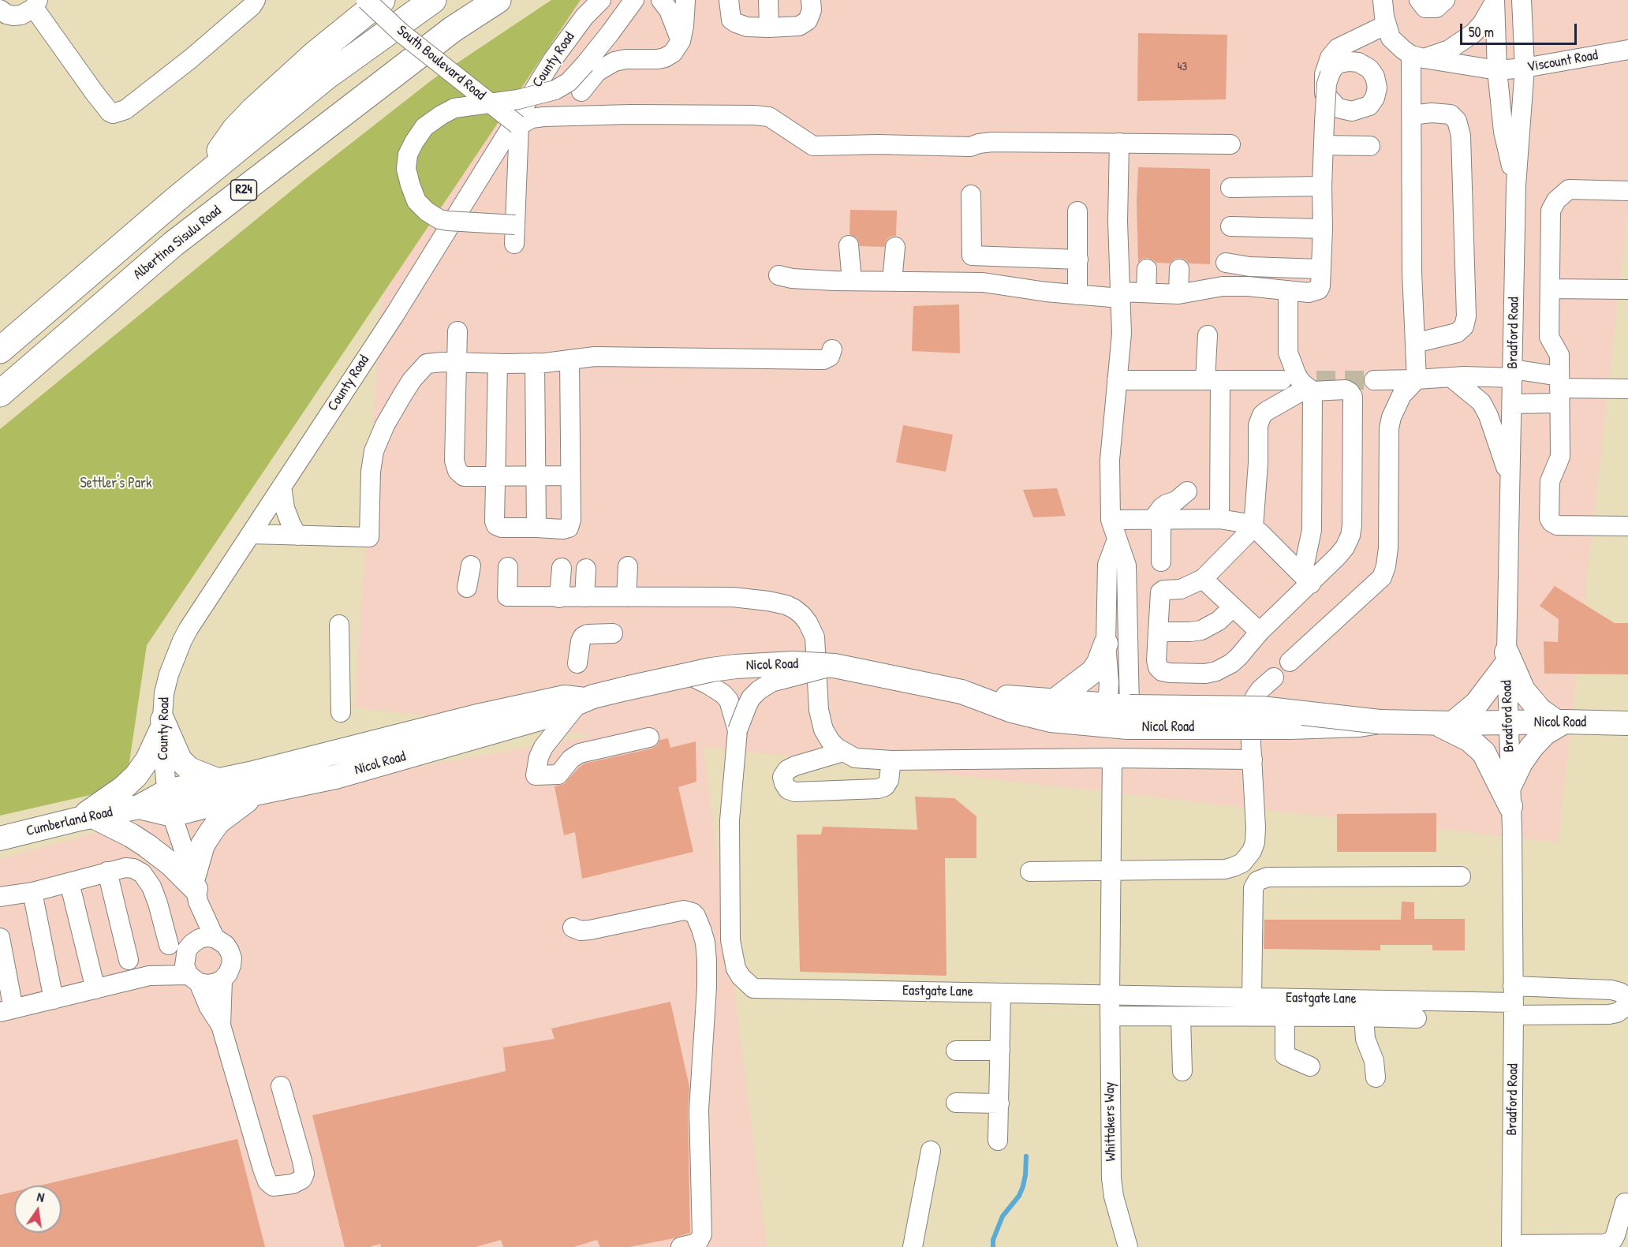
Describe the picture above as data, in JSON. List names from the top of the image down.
{
  "streets": {
    "highway": ["R24", "Albertina Sisulu Road"],
    "main road": ["Nicol Road", "Cumberland Road"],
    "street": [
      "County Road",
      "Viscount Road",
      "South Boulevard Road",
      "Bradford Road",
      "Eastgate Lane",
      "Whittakers Way"
    ]
  },
  "crossings": [
    ["County Road", "Nicol Road"],
    ["County Road", "Cumberland Road"],
    ["Viscount Road", "Bradford Road"],
    ["Bradford Road", "Nicol Road"],
    ["Bradford Road", "Eastgate Lane"],
    ["Nicol Road", "Cumberland Road"],
    ["Nicol Road", "Eastgate Lane"],
    ["Eastgate Lane", "Whittakers Way"]
  ],
  "parks": ["Settler's Park"],
  "house_numbers": ["43"],
  "scale_bar": "50 m",
  "north": "top"
}
